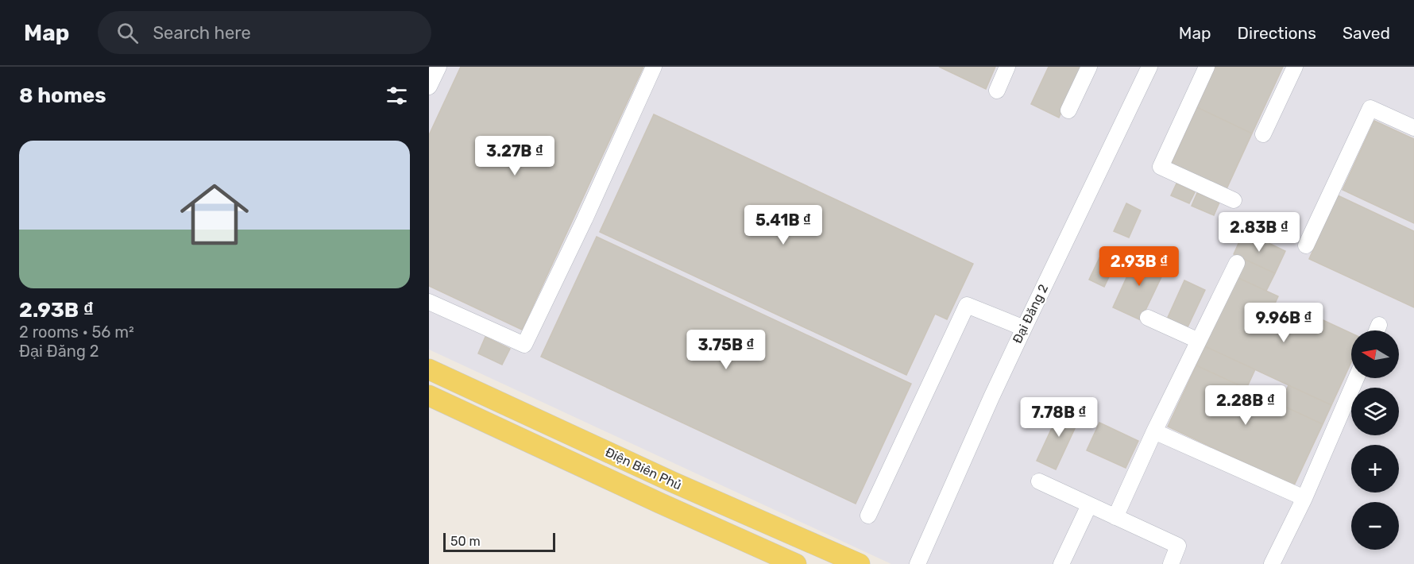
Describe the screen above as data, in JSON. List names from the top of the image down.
{
  "streets": {
    "main road": ["Điện Biên Phủ"],
    "street": ["Đại Đăng 2"]
  },
  "scale_bar": "50 m",
  "north": "left",
  "page": {
    "header": "Map",
    "search": "Search here",
    "nav": ["Map", "Directions", "Saved"],
    "heading": "8 homes",
    "list": [
      {
        "name": "2.93B ₫",
        "note": "2 rooms · 56 m² · Đại Đăng 2"
      }
    ],
    "price": [
      "3.27B ₫",
      "5.41B ₫",
      "2.83B ₫",
      "2.93B ₫",
      "9.96B ₫",
      "3.75B ₫",
      "2.28B ₫",
      "7.78B ₫"
    ],
    "map_buttons": ["+", "−"],
    "scale": "50 m"
  }
}
